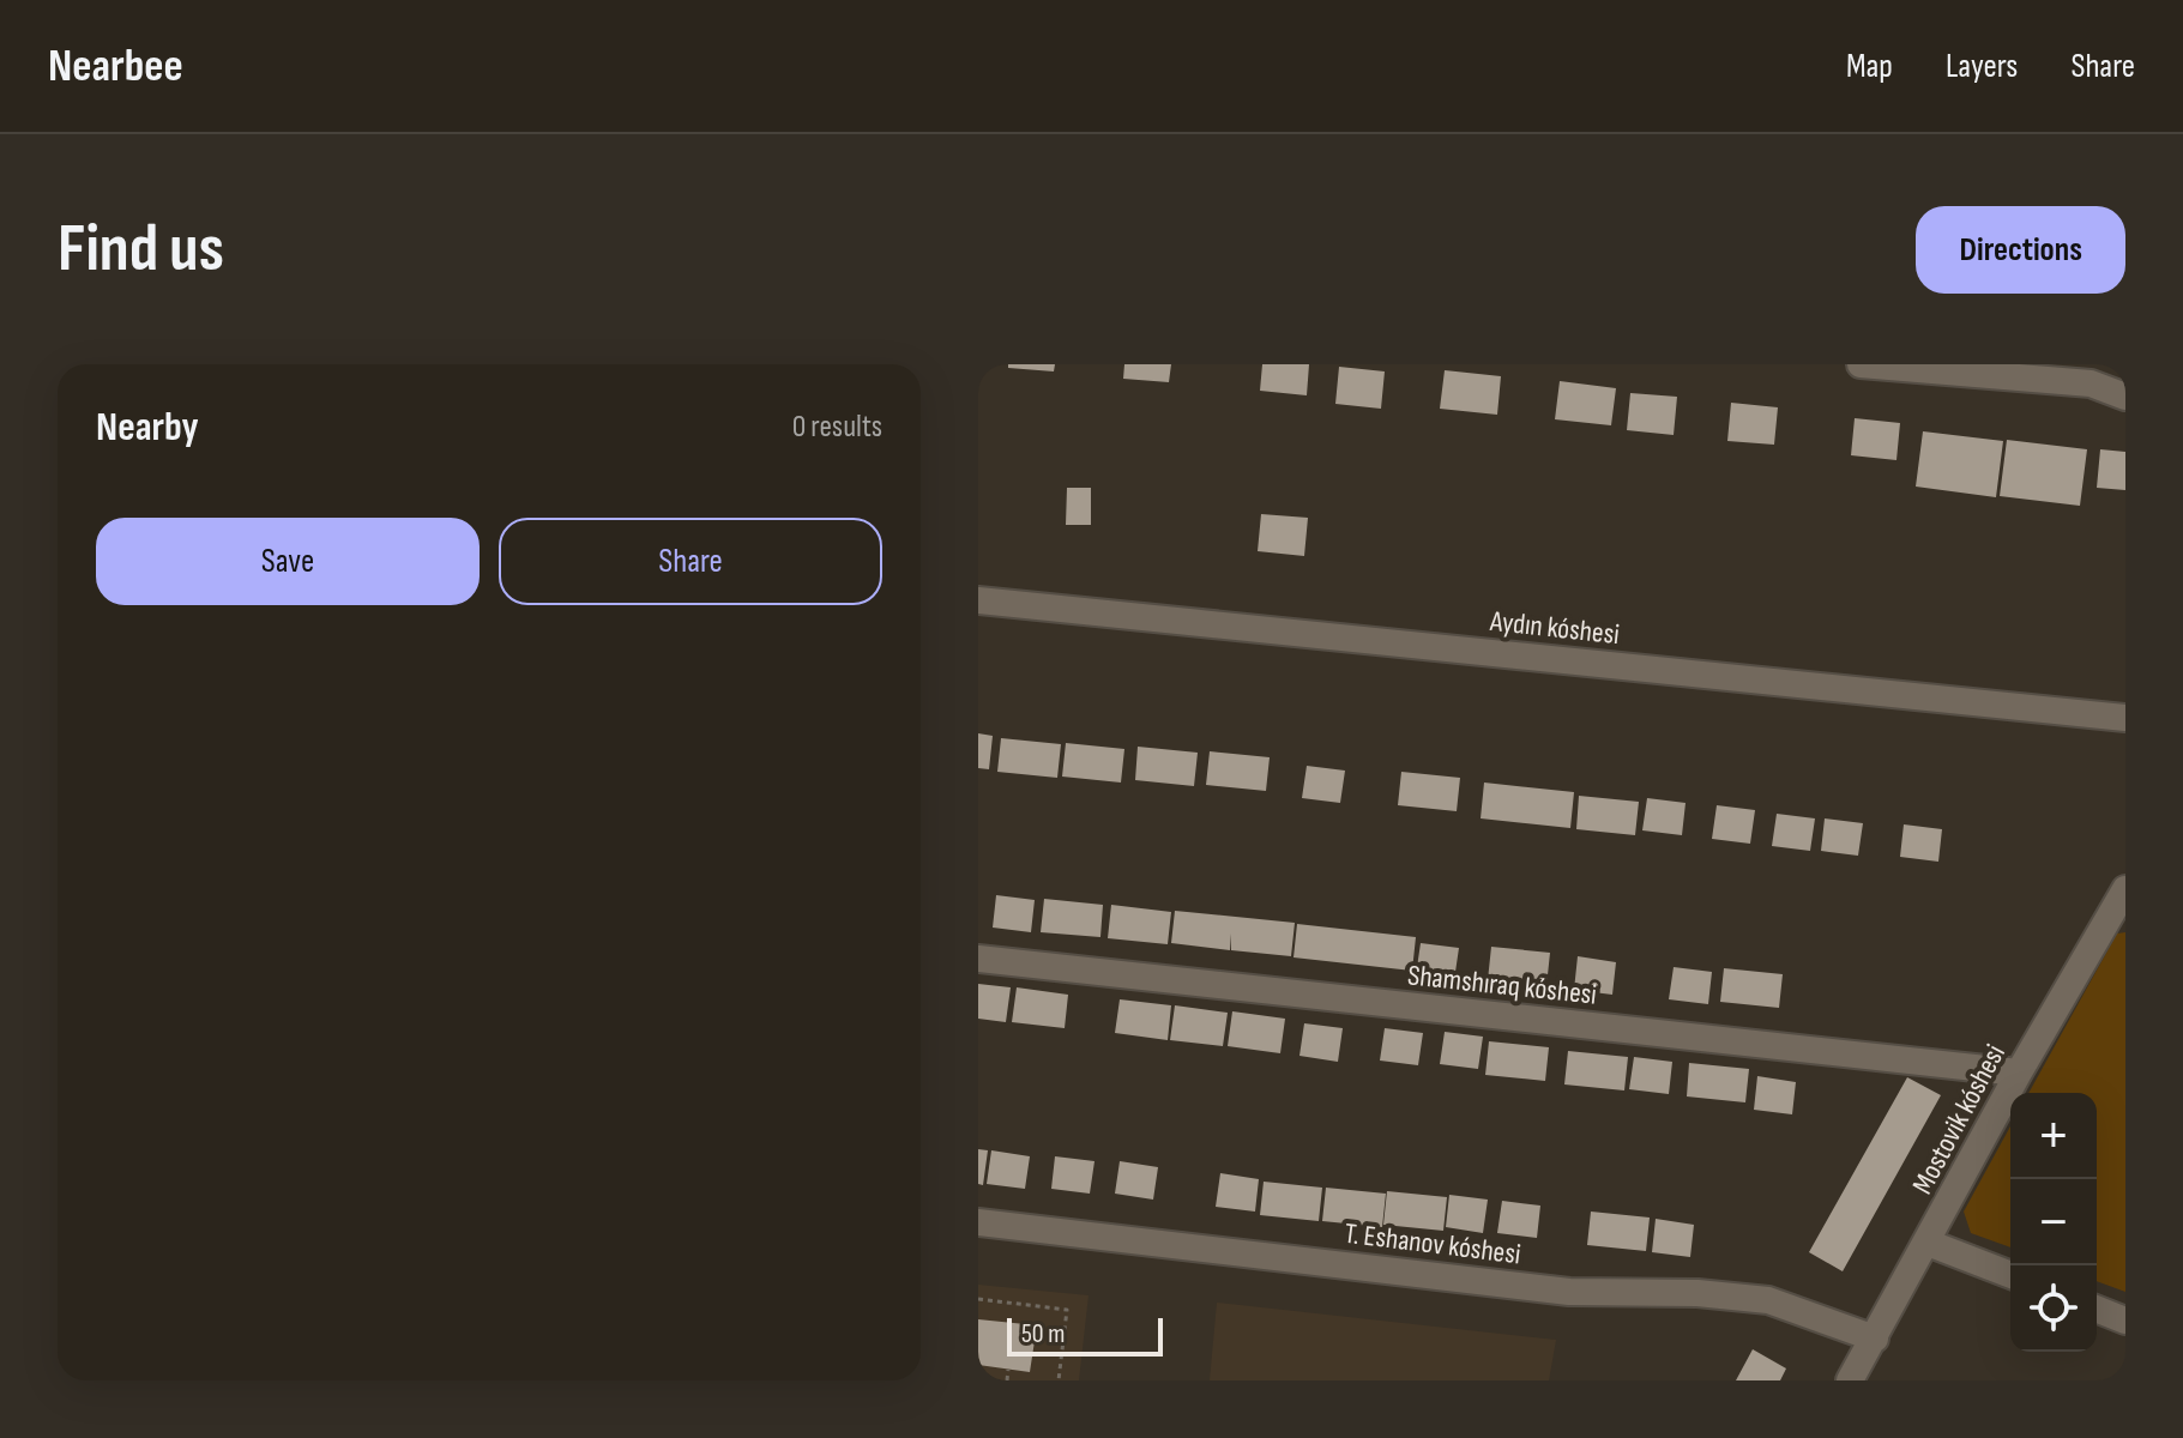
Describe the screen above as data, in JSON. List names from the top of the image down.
{
  "streets": {
    "street": [
      "Aydın kóshesi",
      "Shamshıraq kóshesi",
      "Mostovik kóshesi",
      "T. Eshanov kóshesi"
    ]
  },
  "crossings": [
    ["Shamshıraq kóshesi", "Mostovik kóshesi"],
    ["Mostovik kóshesi", "T. Eshanov kóshesi"]
  ],
  "scale_bar": "50 m",
  "page": {
    "header": "Nearbee",
    "nav": ["Map", "Layers", "Share"],
    "buttons": [
      "Directions",
      ["Save", "Share"]
    ],
    "title": "Find us",
    "heading": ["Nearby", "0 results"],
    "map_buttons": ["+", "−"],
    "scale": "50 m"
  }
}
